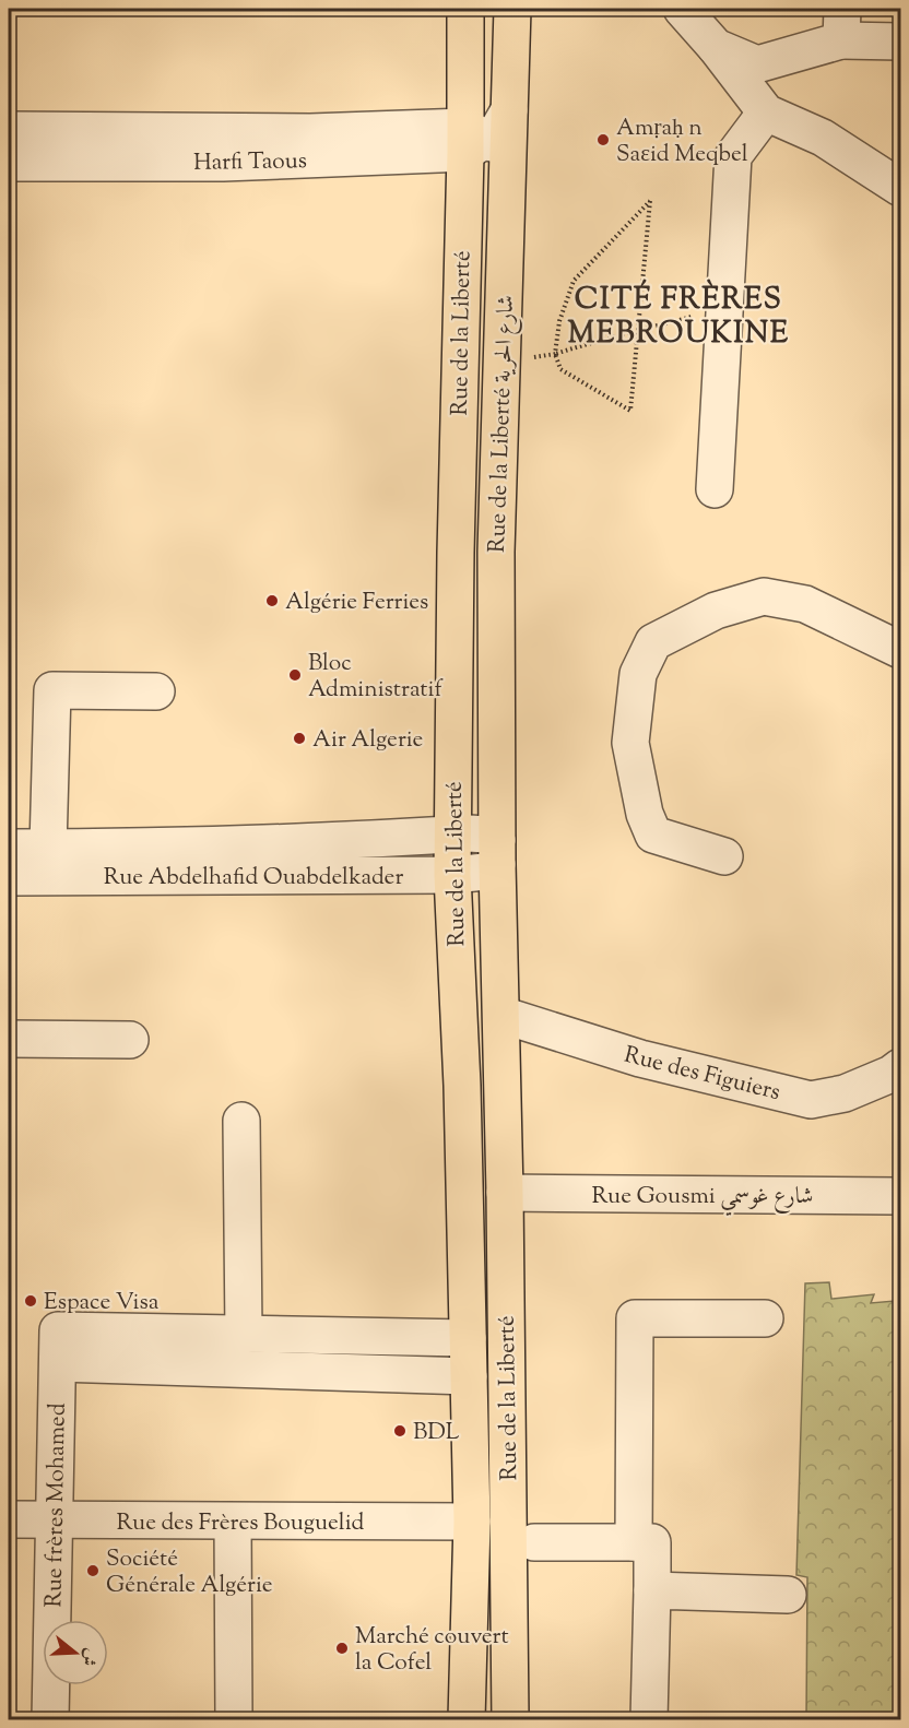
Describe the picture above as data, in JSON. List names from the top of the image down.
{
  "streets": {
    "main road": ["Rue de la Liberté", "Rue de la Liberté شارع الحرية"],
    "street": [
      "Harfi Taous",
      "Rue Abdelhafid Ouabdelkader",
      "Rue des Figuiers",
      "Rue Gousmi شارع غوسمي",
      "Rue frères Mohamed",
      "Rue des Frères Bouguelid"
    ]
  },
  "crossings": [
    ["Harfi Taous", "Rue de la Liberté"],
    ["Harfi Taous", "Rue de la Liberté شارع الحرية"],
    ["Rue de la Liberté", "Rue de la Liberté شارع الحرية"],
    ["Rue de la Liberté", "Rue Abdelhafid Ouabdelkader"],
    ["Rue de la Liberté", "Rue des Figuiers"],
    ["Rue de la Liberté", "Rue Gousmi شارع غوسمي"],
    ["Rue de la Liberté", "Rue des Frères Bouguelid"],
    ["Rue de la Liberté شارع الحرية", "Rue Abdelhafid Ouabdelkader"],
    ["Rue frères Mohamed", "Rue des Frères Bouguelid"]
  ],
  "districts": ["CITÉ FRÈRES MEBROUKINE"],
  "places": [
    "Amṛaḥ n Saɛid Meqbel",
    "Algérie Ferries",
    "Bloc Administratif",
    "Air Algerie",
    "Espace Visa",
    "BDL",
    "Société Générale Algérie",
    "Marché couvert la Cofel"
  ],
  "north": "right"
}
